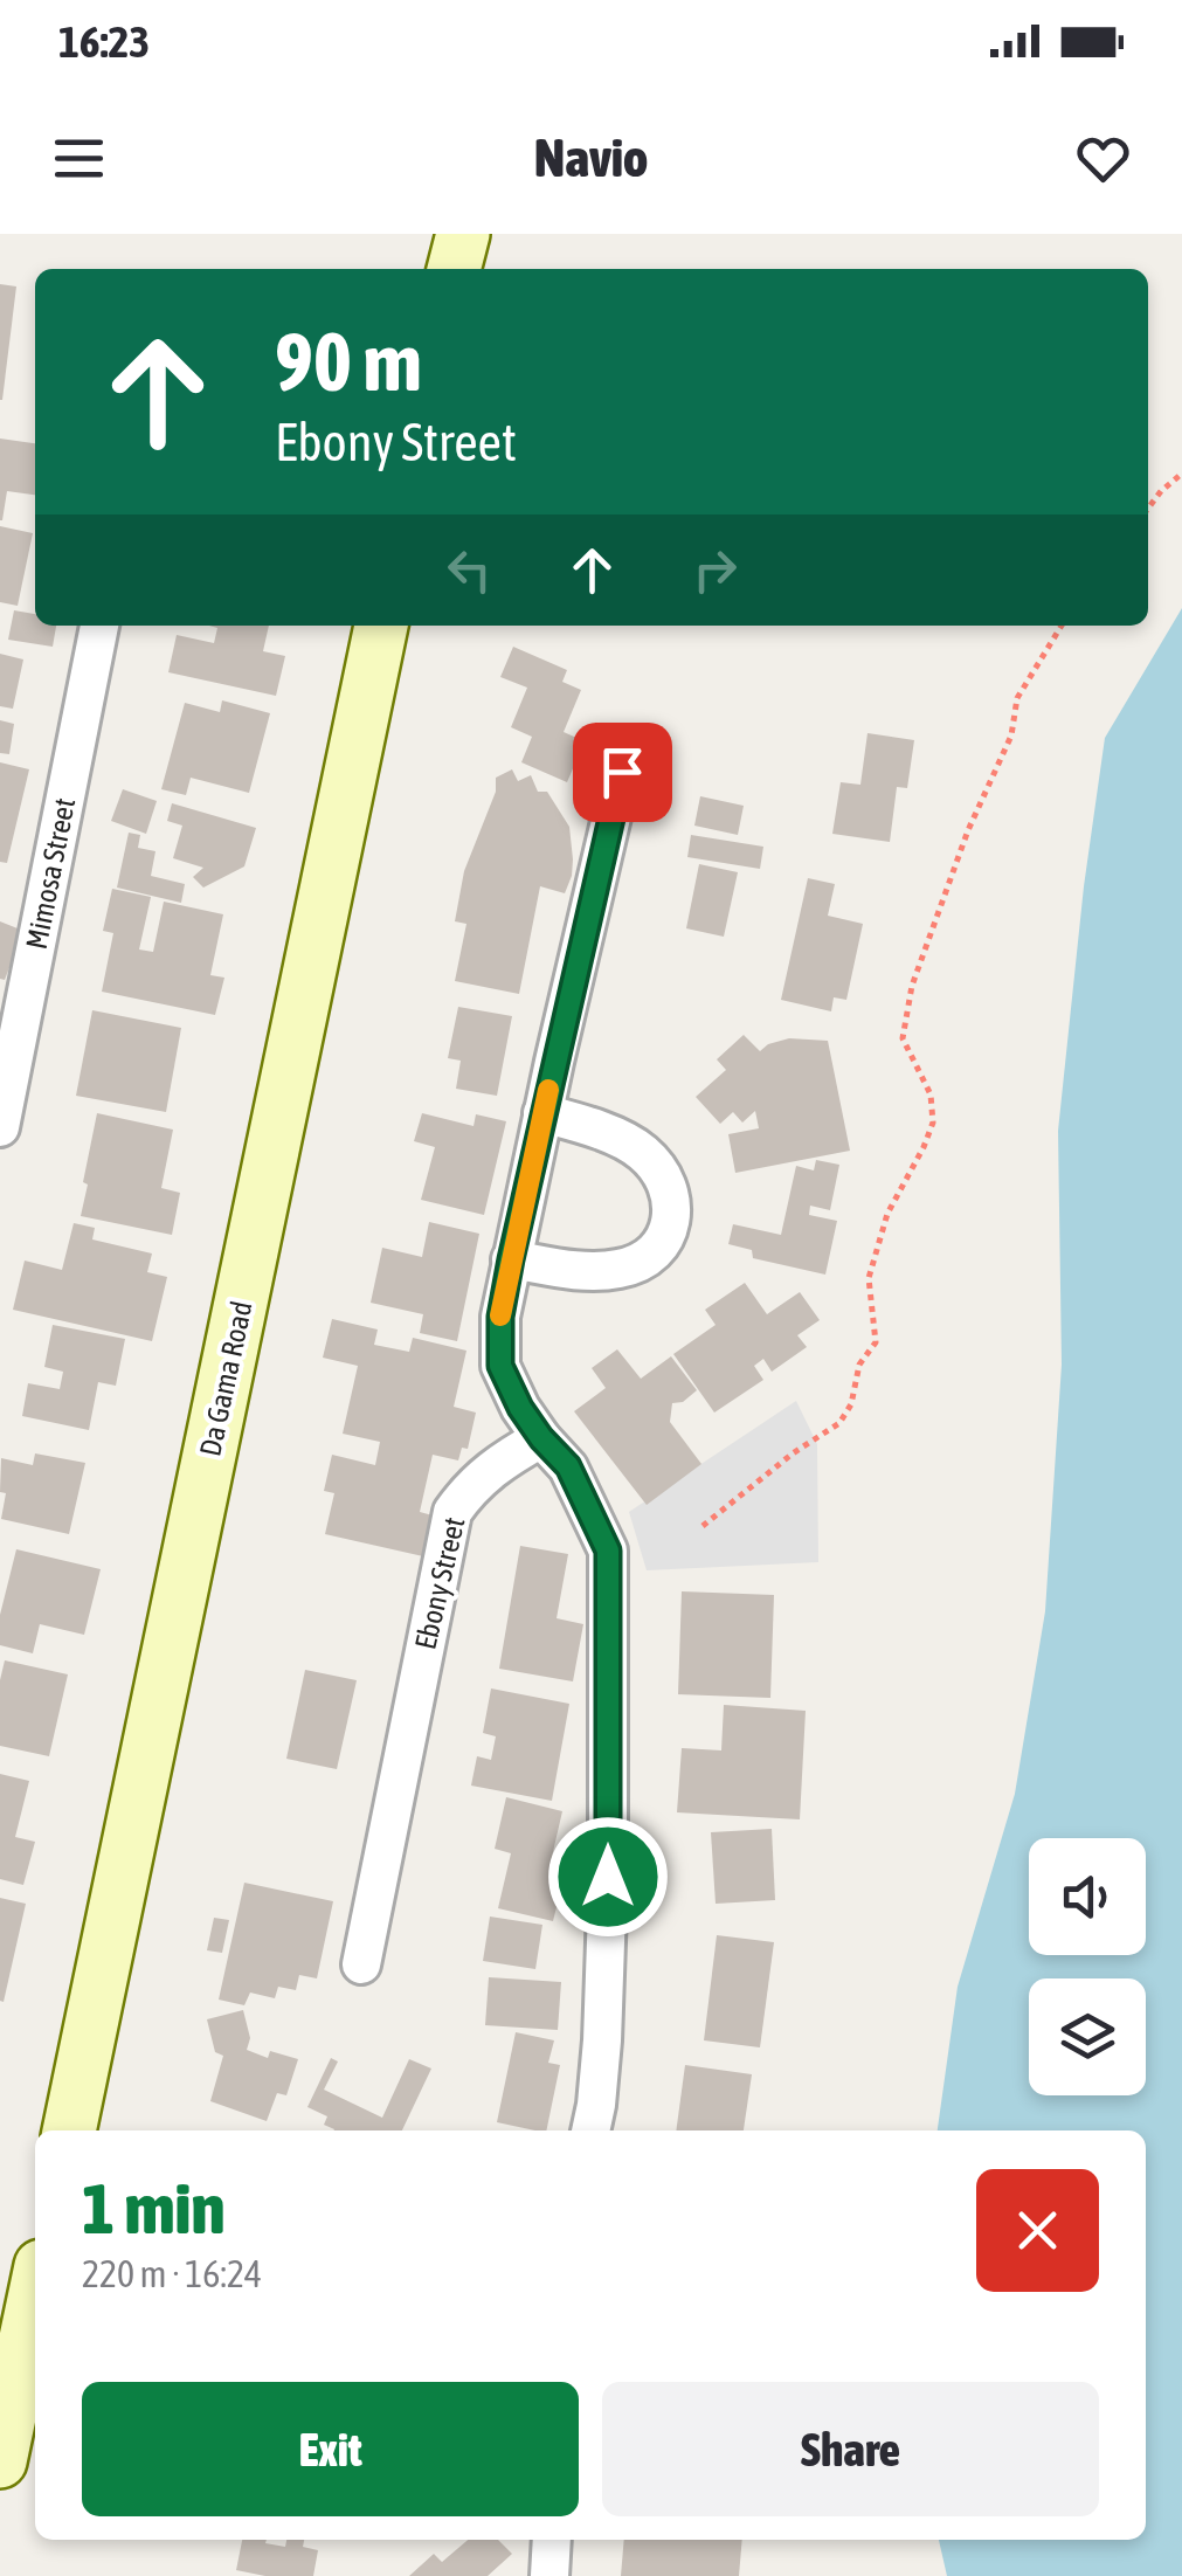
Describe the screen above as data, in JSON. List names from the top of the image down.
{
  "streets": {
    "street": ["Mimosa Street", "Da Gama Road", "Ebony Street"]
  },
  "page": {
    "status": "16:23",
    "header": "Navio",
    "turn": ["90 m", "Ebony Street"],
    "heading": ["1 min", "220 m · 16:24"],
    "buttons": ["Exit", "Share"]
  }
}
